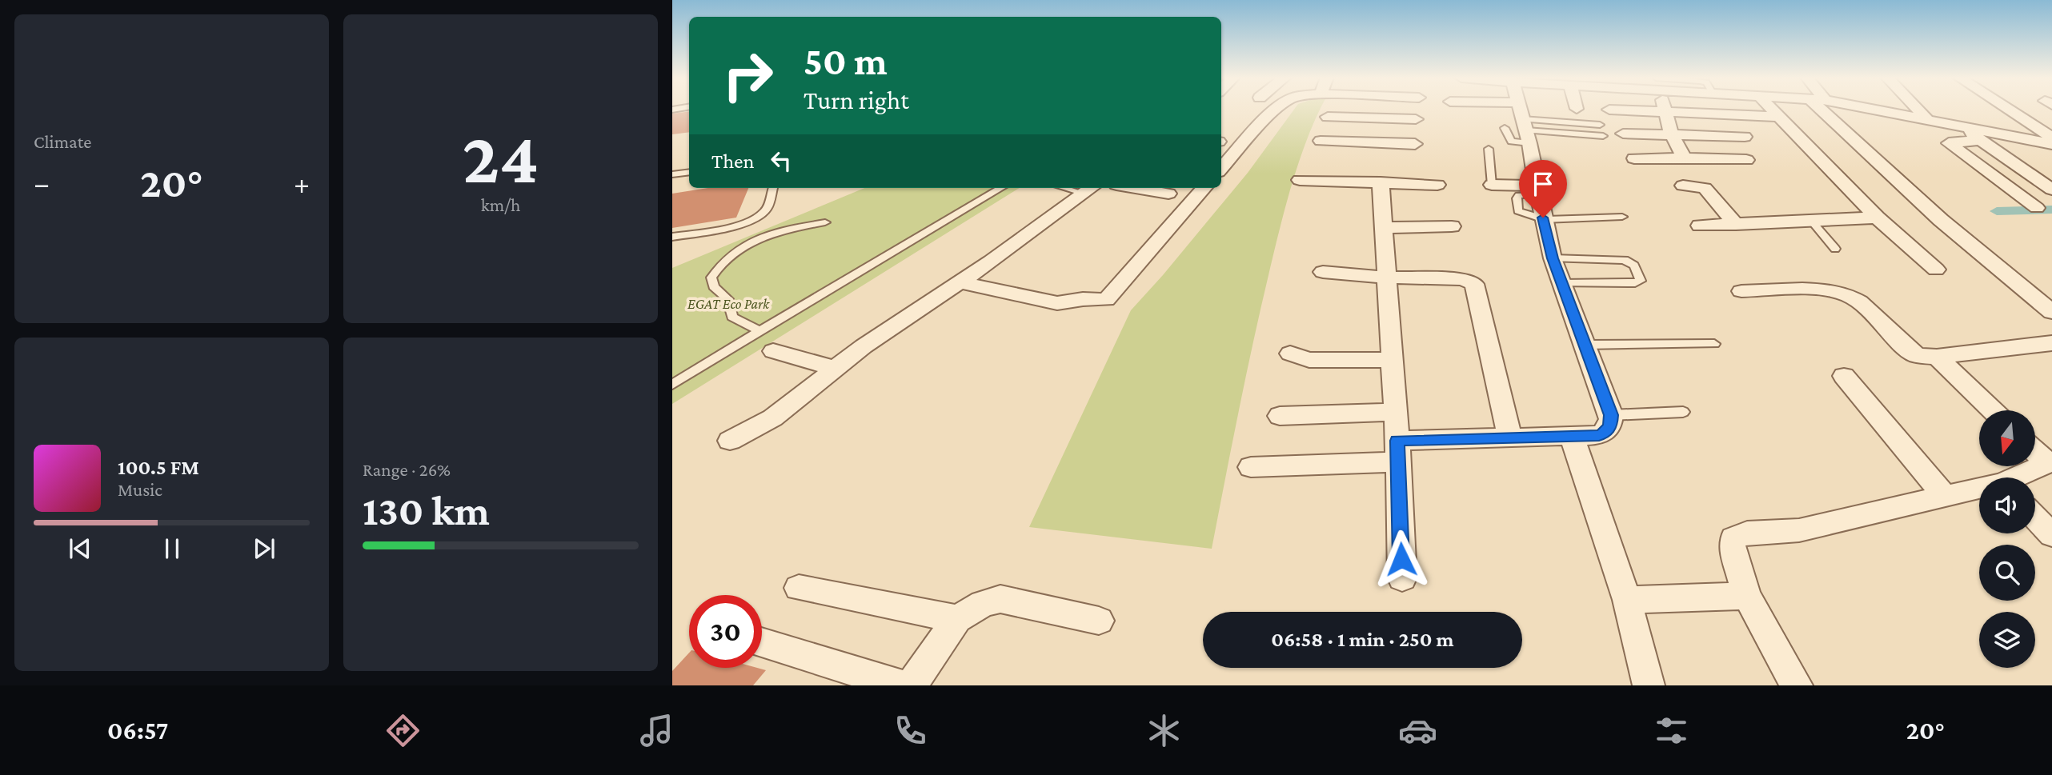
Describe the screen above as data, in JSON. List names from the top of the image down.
{
  "parks": ["EGAT Eco Park"],
  "north": "bottom",
  "page": {
    "tile": [
      "Climate",
      ["24", "km/h"],
      ["Range · 26%", "130 km"]
    ],
    "turn": ["50 m", "Turn right"],
    "then": "Then",
    "heat": ["−", "20°", "+"],
    "song": ["100.5 FM", "Music"],
    "limit": "30",
    "trip": "06:58 · 1 min · 250 m",
    "tabs": ["06:57", "20°"]
  }
}
